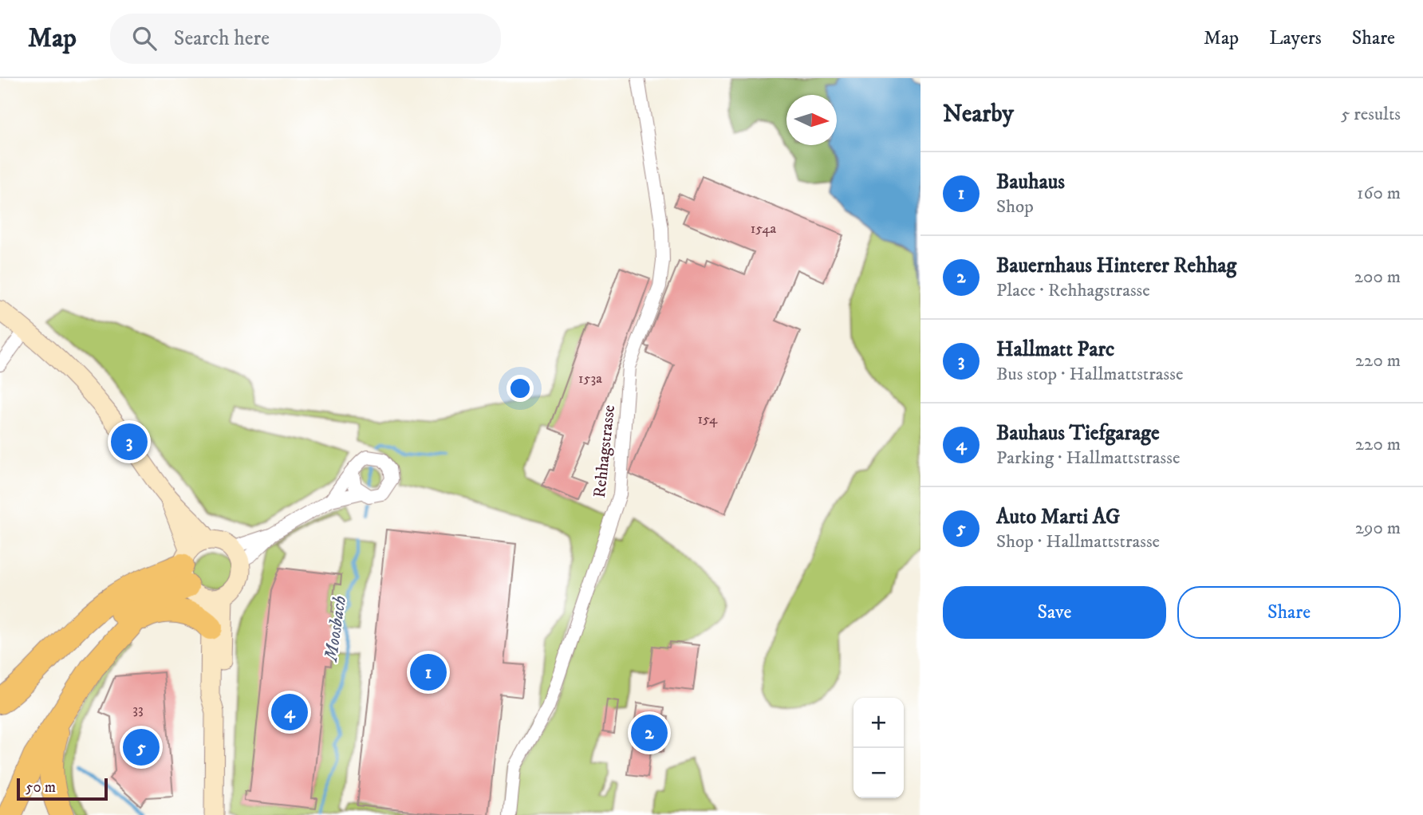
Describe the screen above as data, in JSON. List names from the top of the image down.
{
  "streets": {
    "street": ["Rehhagstrasse"]
  },
  "water": ["Moosbach"],
  "house_numbers": [
    "154a",
    "153a",
    "154",
    "33"
  ],
  "scale_bar": "50 m",
  "north": "right",
  "page": {
    "header": "Map",
    "search": "Search here",
    "nav": ["Map", "Layers", "Share"],
    "heading": ["Nearby", "5 results"],
    "list": [
      {
        "mark": "1",
        "name": "Bauhaus",
        "note": "Shop",
        "value": "160 m"
      },
      {
        "mark": "2",
        "name": "Bauernhaus Hinterer Rehhag",
        "note": "Place · Rehhagstrasse",
        "value": "200 m"
      },
      {
        "mark": "3",
        "name": "Hallmatt Parc",
        "note": "Bus stop · Hallmattstrasse",
        "value": "220 m"
      },
      {
        "mark": "4",
        "name": "Bauhaus Tiefgarage",
        "note": "Parking · Hallmattstrasse",
        "value": "220 m"
      },
      {
        "mark": "5",
        "name": "Auto Marti AG",
        "note": "Shop · Hallmattstrasse",
        "value": "290 m"
      }
    ],
    "pins": [
      "3",
      "1",
      "4",
      "2",
      "5"
    ],
    "buttons": ["Save", "Share"],
    "map_buttons": ["+", "−"],
    "scale": "50 m"
  }
}
